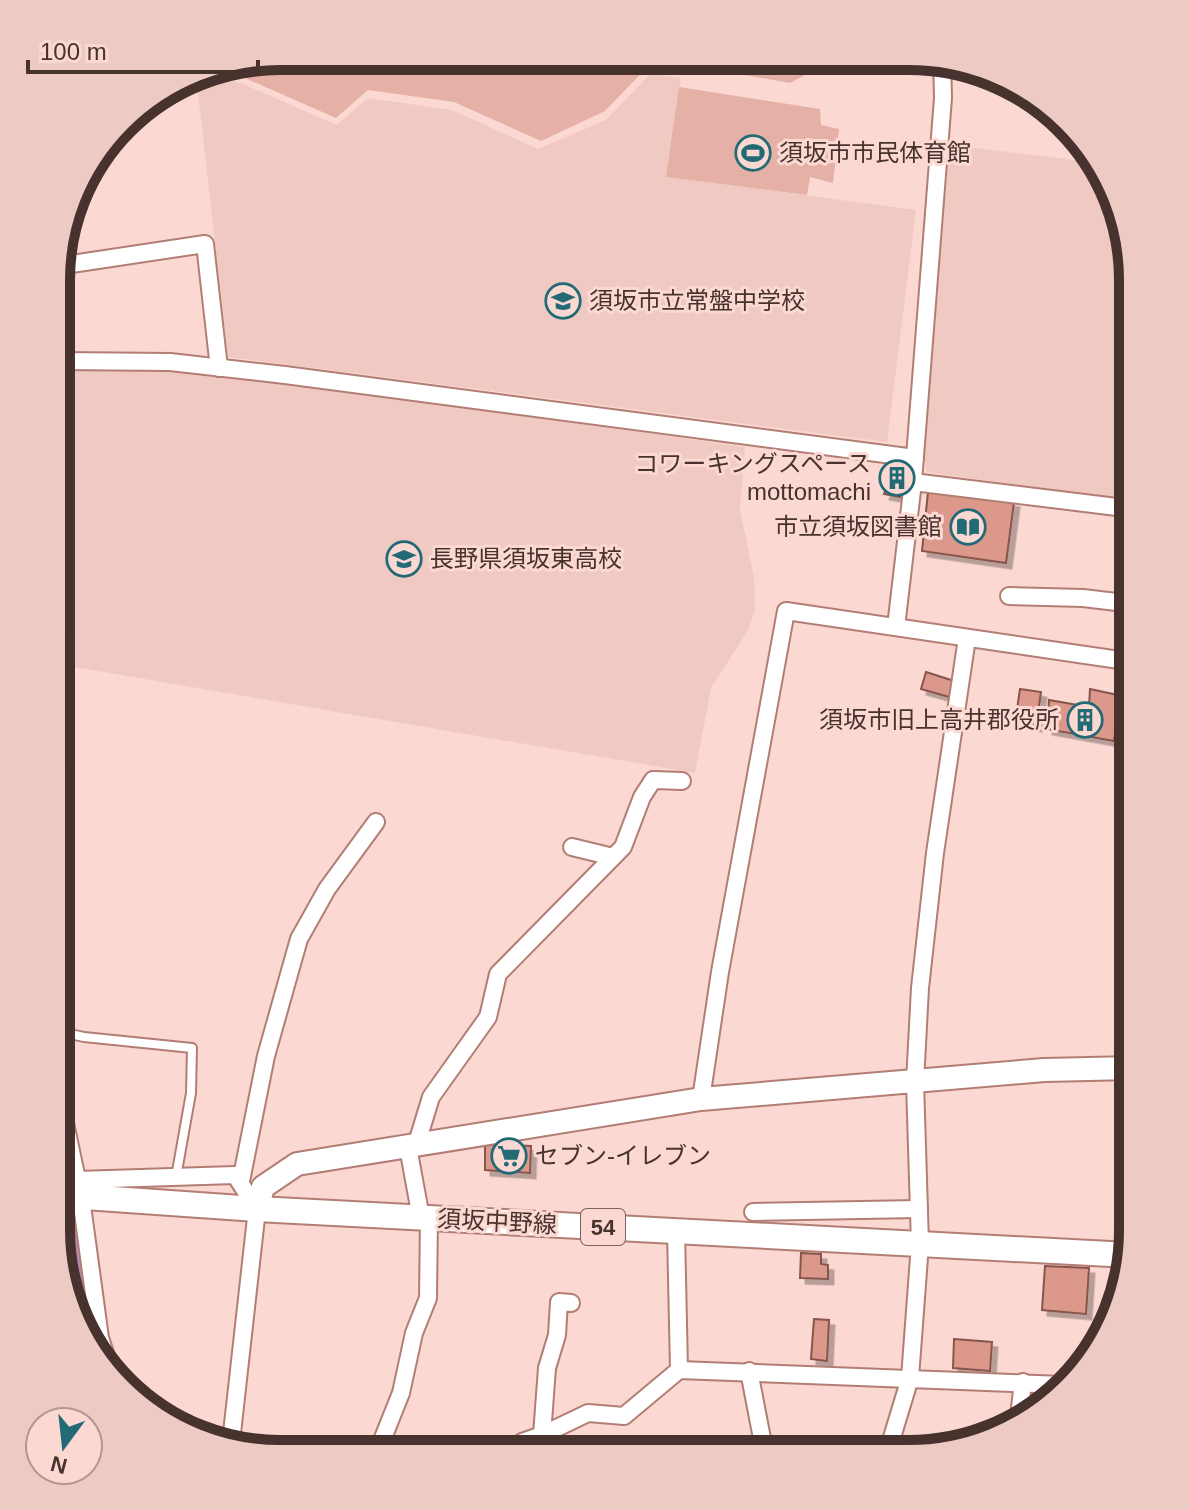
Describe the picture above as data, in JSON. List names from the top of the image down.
{
  "streets": {
    "main road": ["須坂中野線", "54"]
  },
  "places": {
    "sports": ["須坂市市民体育館"],
    "school or university": ["須坂市立常盤中学校", "長野県須坂東高校"],
    "building": ["コワーキングスペース mottomachi", "須坂市旧上高井郡役所"],
    "library": ["市立須坂図書館"],
    "supermarket": ["セブン-イレブン"]
  },
  "scale_bar": "100 m",
  "north": "bottom"
}
